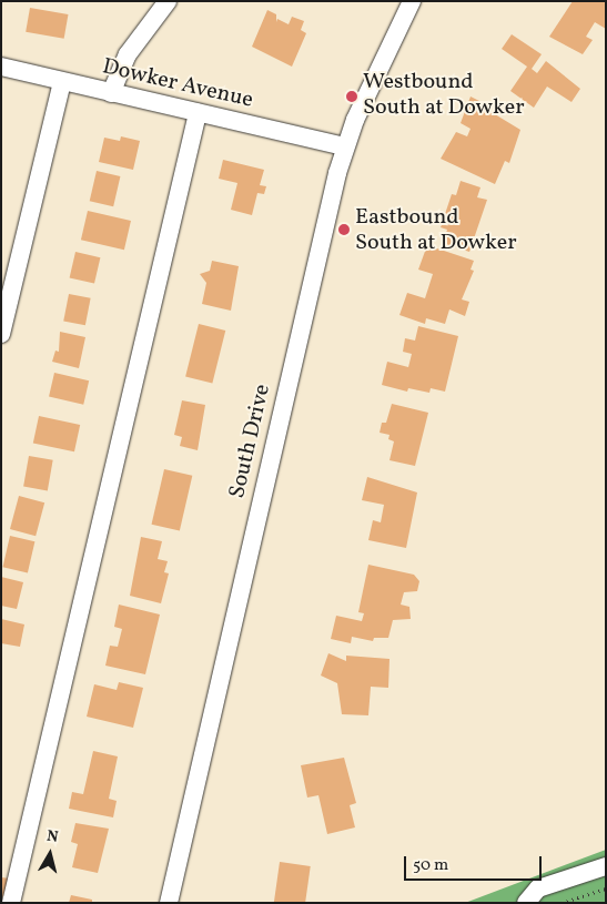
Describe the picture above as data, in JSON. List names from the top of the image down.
{
  "streets": {
    "street": ["Dowker Avenue", "South Drive"]
  },
  "crossings": [
    ["Dowker Avenue", "South Drive"]
  ],
  "places": ["Westbound South at Dowker", "Eastbound South at Dowker"],
  "scale_bar": "50 m",
  "north": "top"
}
